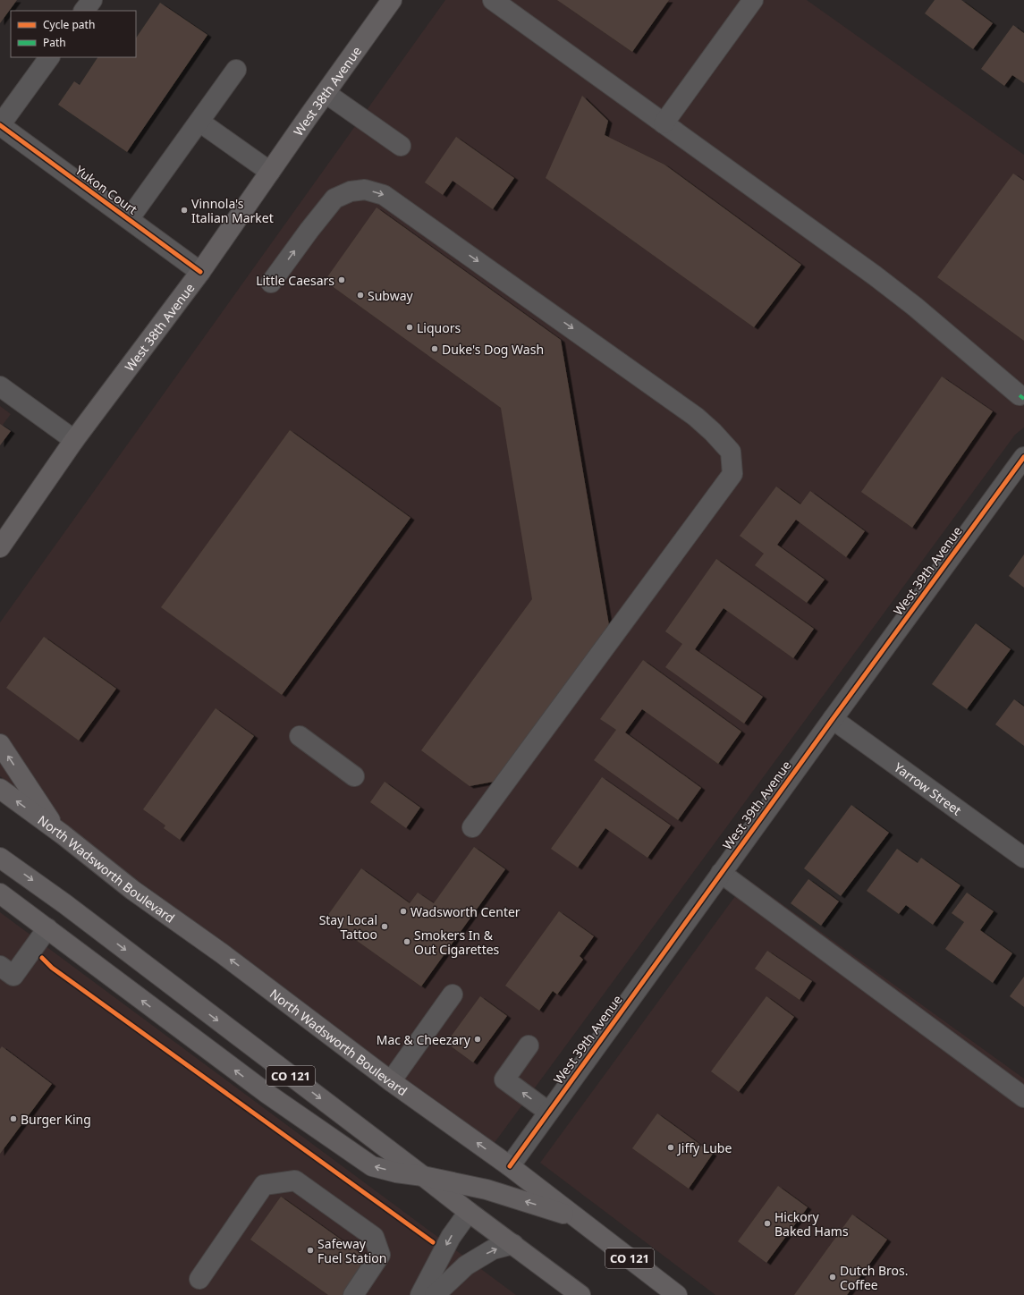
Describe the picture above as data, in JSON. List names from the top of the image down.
{
  "streets": {
    "main road": ["West 38th Avenue", "North Wadsworth Boulevard", "CO 121"],
    "street": ["Yukon Court", "West 39th Avenue", "Yarrow Street"]
  },
  "crossings": [
    ["West 38th Avenue", "Yukon Court"],
    ["West 39th Avenue", "Yarrow Street"],
    ["West 39th Avenue", "North Wadsworth Boulevard"]
  ],
  "places": [
    "Vinnola's Italian Market",
    "Little Caesars",
    "Subway",
    "Liquors",
    "Duke's Dog Wash",
    "Wadsworth Center",
    "Stay Local Tattoo",
    "Smokers In & Out Cigarettes",
    "Mac & Cheezary",
    "Burger King",
    "Jiffy Lube",
    "Hickory Baked Hams",
    "Safeway Fuel Station",
    "Dutch Bros. Coffee"
  ],
  "legend": ["Cycle path", "Path"]
}
